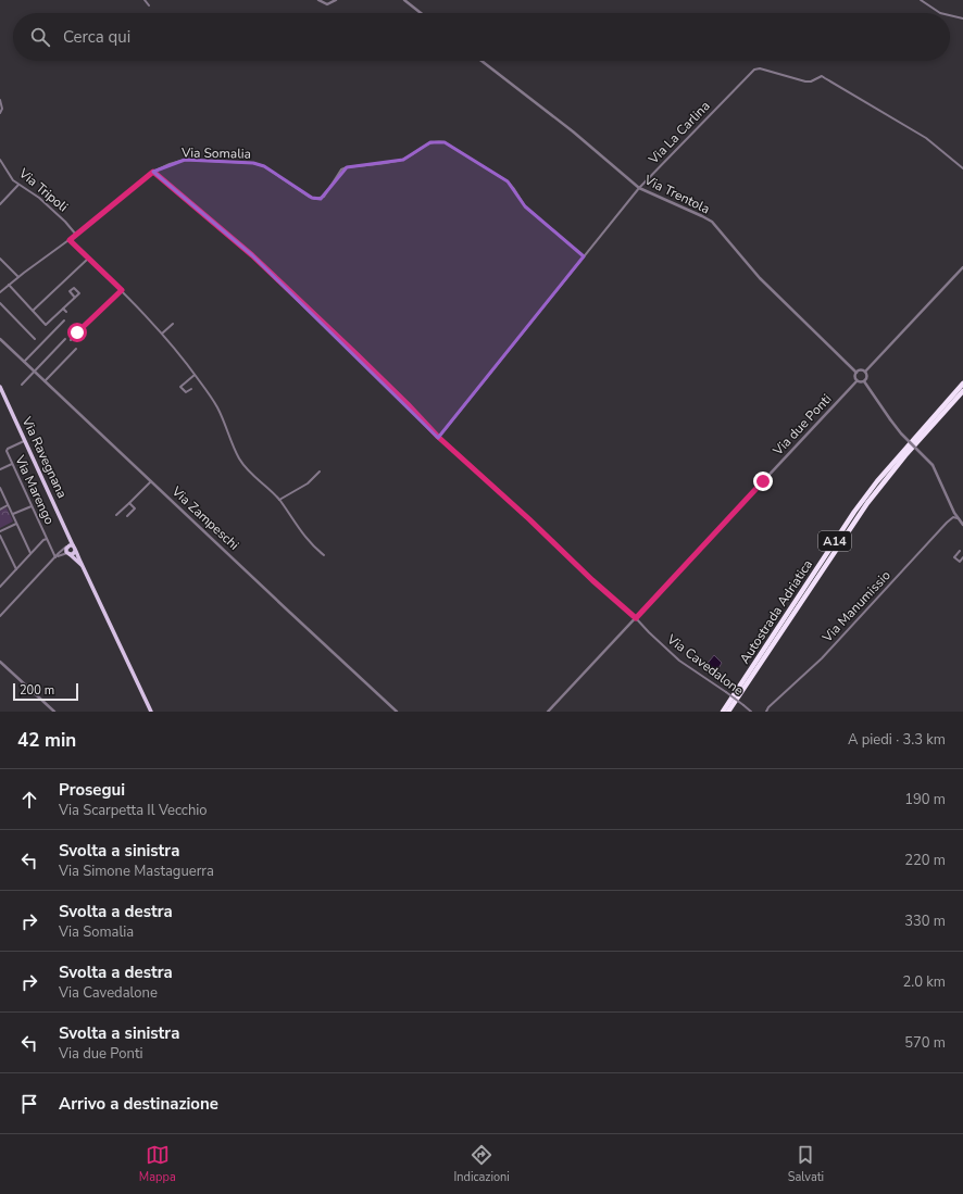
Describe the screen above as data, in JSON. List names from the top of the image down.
{
  "streets": {
    "highway": ["A14", "Autostrada Adriatica"],
    "main road": ["Via Ravegnana"],
    "street": [
      "Via La Carlina",
      "Via Somalia",
      "Via Tripoli",
      "Via Trentola",
      "Via due Ponti",
      "Via Marengo",
      "Via Zampeschi",
      "Via Manumissio",
      "Via Cavedalone"
    ]
  },
  "crossings": [
    ["Via La Carlina", "Via Somalia"],
    ["Via La Carlina", "Via Trentola"],
    ["Via La Carlina", "Via Cavedalone"],
    ["Via Somalia", "Via Tripoli"],
    ["Via Somalia", "Via Cavedalone"],
    ["Via Trentola", "Via due Ponti"],
    ["Via due Ponti", "Via Cavedalone"],
    ["Via Ravegnana", "Via Marengo"]
  ],
  "scale_bar": "200 m",
  "page": {
    "search": "Cerca qui",
    "scale": "200 m",
    "heading": ["42 min", "A piedi · 3.3 km"],
    "list": [
      ["Prosegui", "Via Scarpetta Il Vecchio", "190 m"],
      ["Svolta a sinistra", "Via Simone Mastaguerra", "220 m"],
      ["Svolta a destra", "Via Somalia", "330 m"],
      ["Svolta a destra", "Via Cavedalone", "2.0 km"],
      ["Svolta a sinistra", "Via due Ponti", "570 m"],
      "Arrivo a destinazione"
    ],
    "nav": ["Mappa", "Indicazioni", "Salvati"]
  }
}
